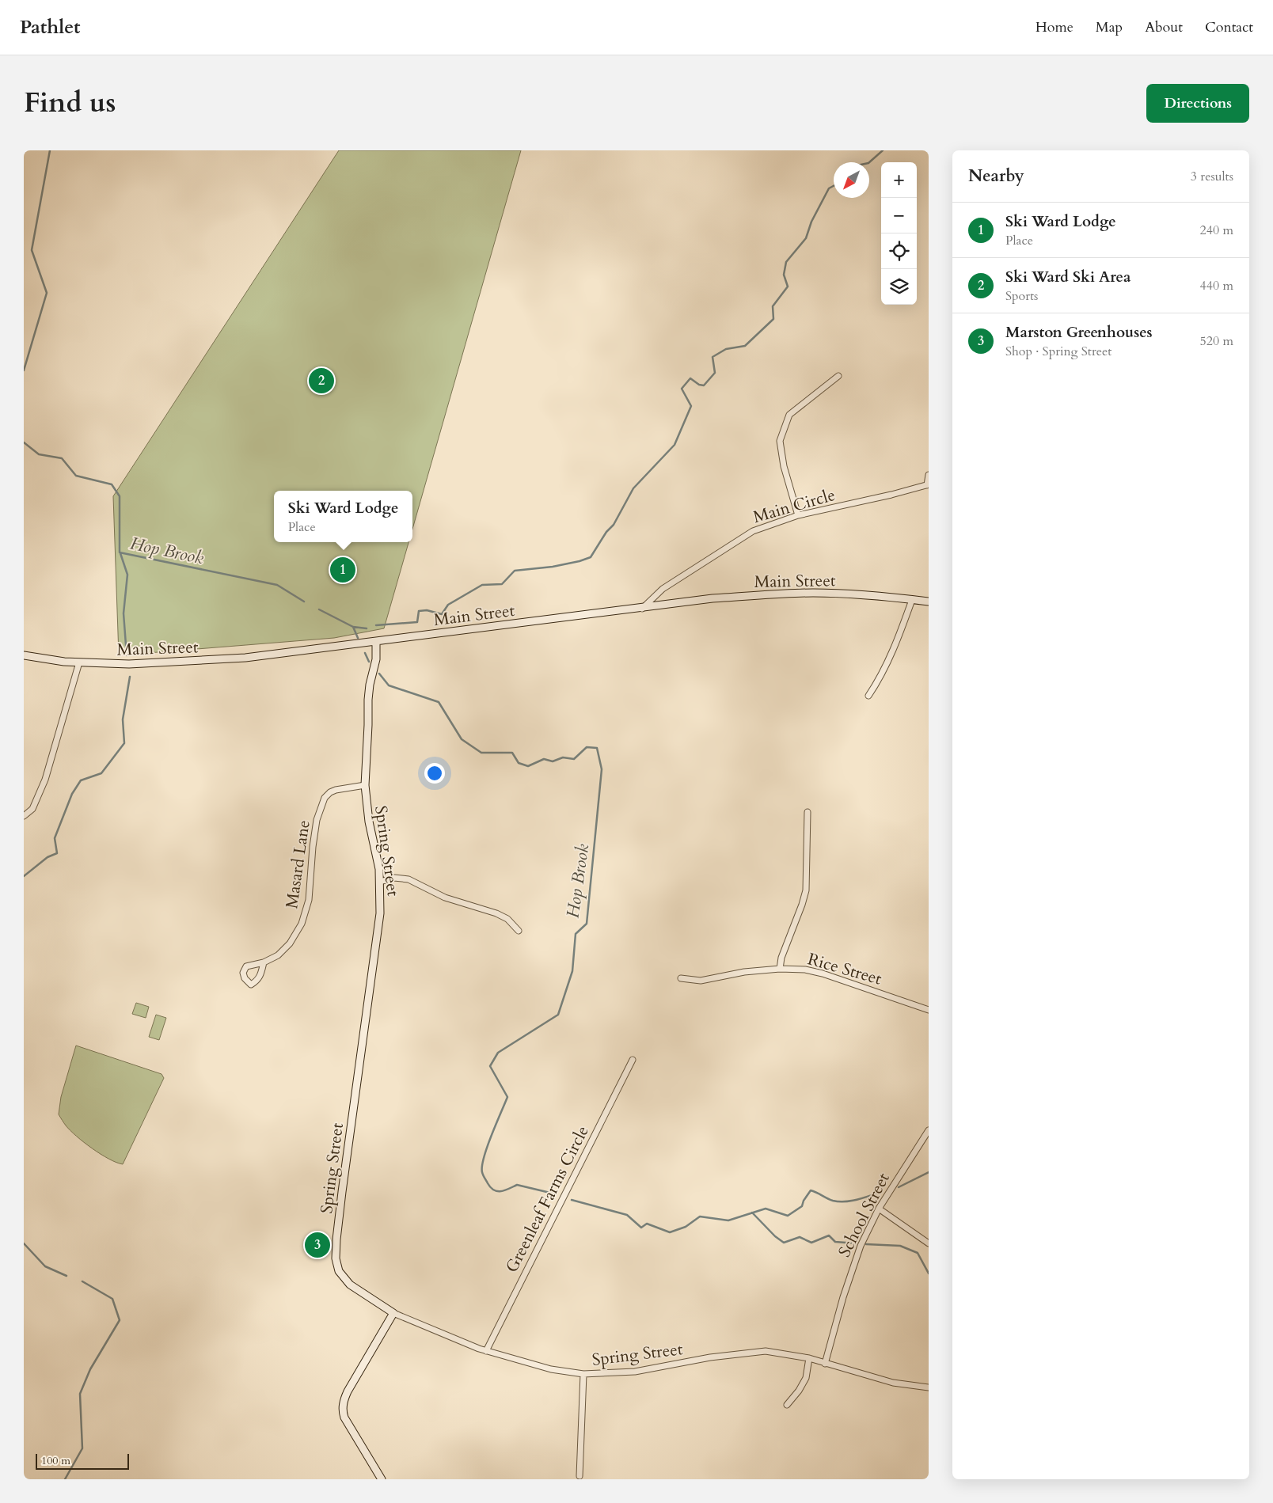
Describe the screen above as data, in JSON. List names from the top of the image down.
{
  "streets": {
    "main road": ["Main Street", "Spring Street"],
    "street": [
      "Main Circle",
      "Masard Lane",
      "Rice Street",
      "Greenleaf Farms Circle",
      "School Street"
    ]
  },
  "crossings": [
    ["Main Circle", "Main Street"],
    ["Main Street", "Spring Street"],
    ["Spring Street", "Masard Lane"],
    ["Spring Street", "Greenleaf Farms Circle"],
    ["Spring Street", "School Street"]
  ],
  "water": ["Hop Brook"],
  "scale_bar": "100 m",
  "north": "bottom left",
  "page": {
    "header": "Pathlet",
    "nav": [
      "Home",
      "Map",
      "About",
      "Contact"
    ],
    "title": "Find us",
    "buttons": "Directions",
    "heading": ["Nearby", "3 results"],
    "map_buttons": ["+", "−"],
    "list": [
      {
        "mark": "1",
        "name": "Ski Ward Lodge",
        "note": "Place",
        "value": "240 m"
      },
      {
        "mark": "2",
        "name": "Ski Ward Ski Area",
        "note": "Sports",
        "value": "440 m"
      },
      {
        "mark": "3",
        "name": "Marston Greenhouses",
        "note": "Shop · Spring Street",
        "value": "520 m"
      }
    ],
    "pins": ["2", "1", "3"],
    "popup": ["Ski Ward Lodge", "Place"],
    "scale": "100 m"
  }
}
